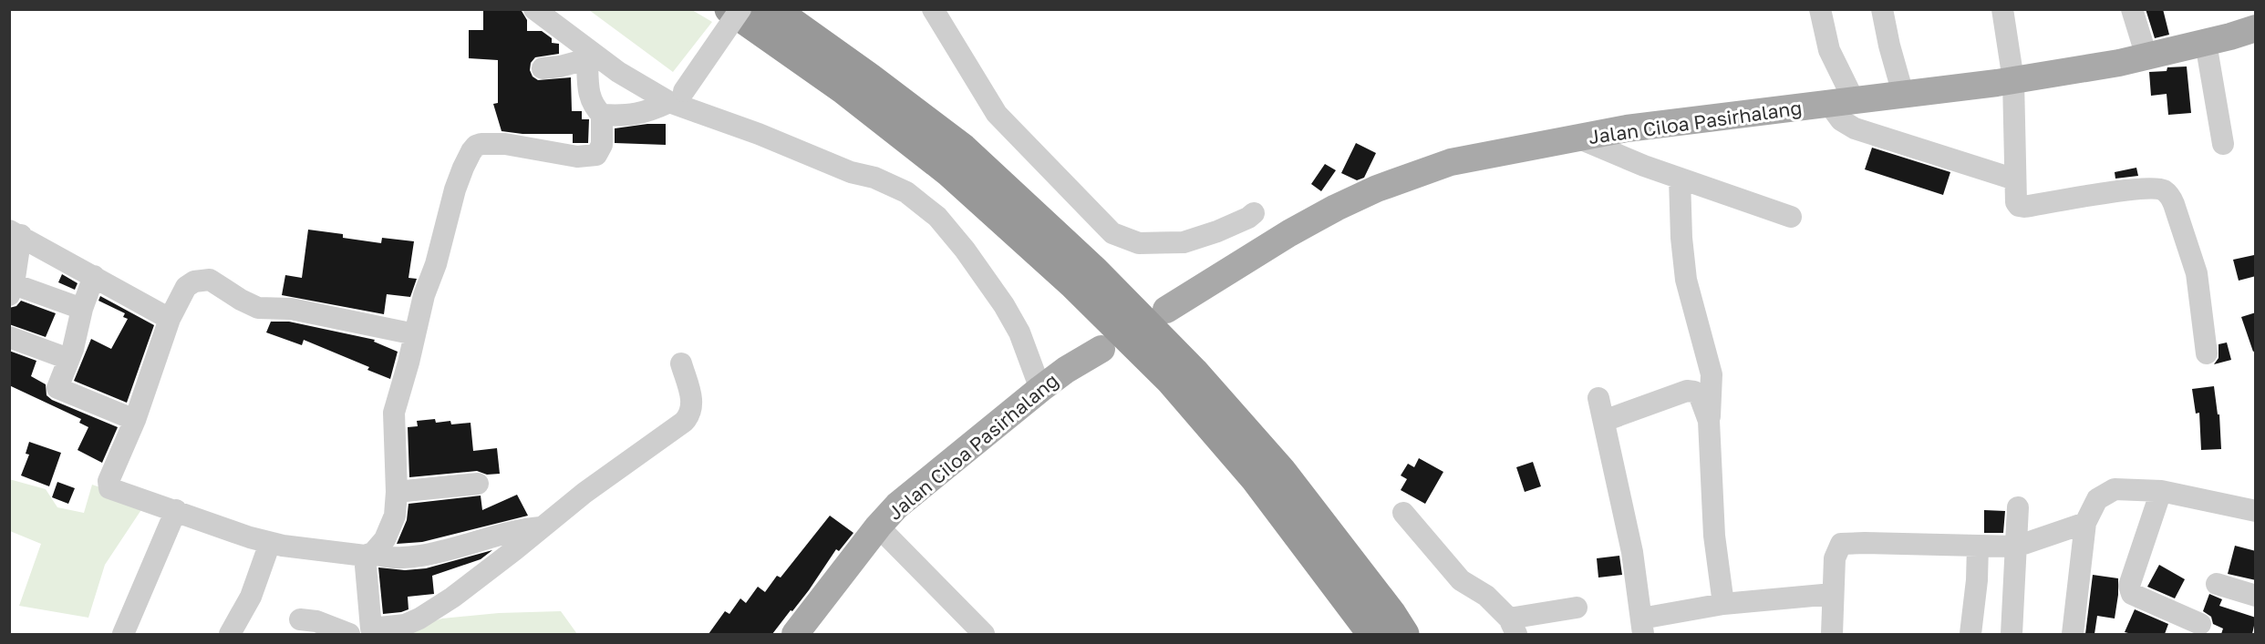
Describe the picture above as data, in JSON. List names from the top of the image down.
{
  "streets": {
    "main road": ["Jalan Ciloa Pasirhalang"]
  }
}
